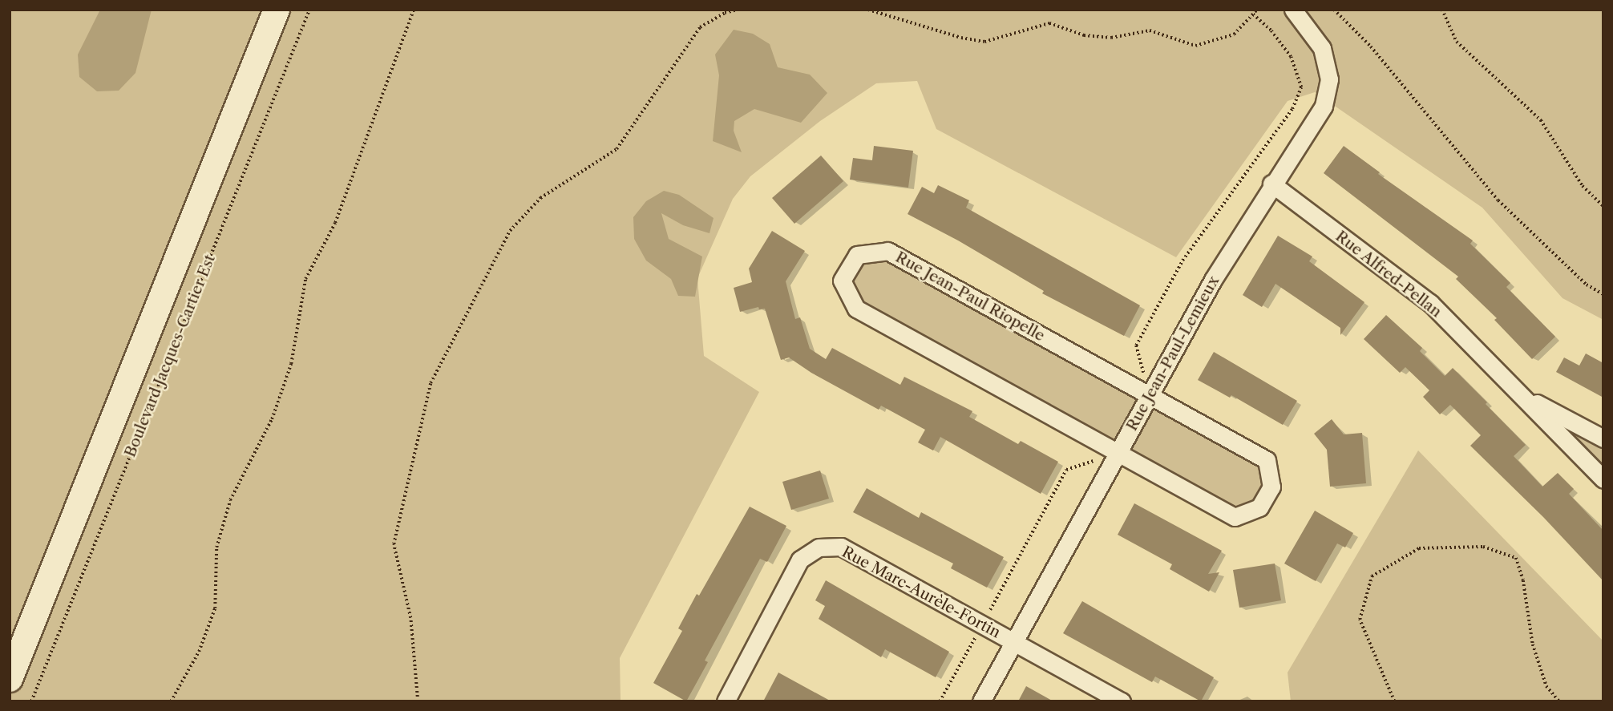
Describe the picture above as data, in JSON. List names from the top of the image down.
{
  "streets": {
    "main road": ["Boulevard Jacques-Cartier Est"],
    "street": [
      "Rue Alfred-Pellan",
      "Rue Jean-Paul Riopelle",
      "Rue Jean-Paul-Lemieux",
      "Rue Marc-Aurèle-Fortin"
    ]
  },
  "crossings": [
    ["Rue Alfred-Pellan", "Rue Jean-Paul-Lemieux"],
    ["Rue Jean-Paul Riopelle", "Rue Jean-Paul-Lemieux"],
    ["Rue Jean-Paul-Lemieux", "Rue Marc-Aurèle-Fortin"]
  ]
}
